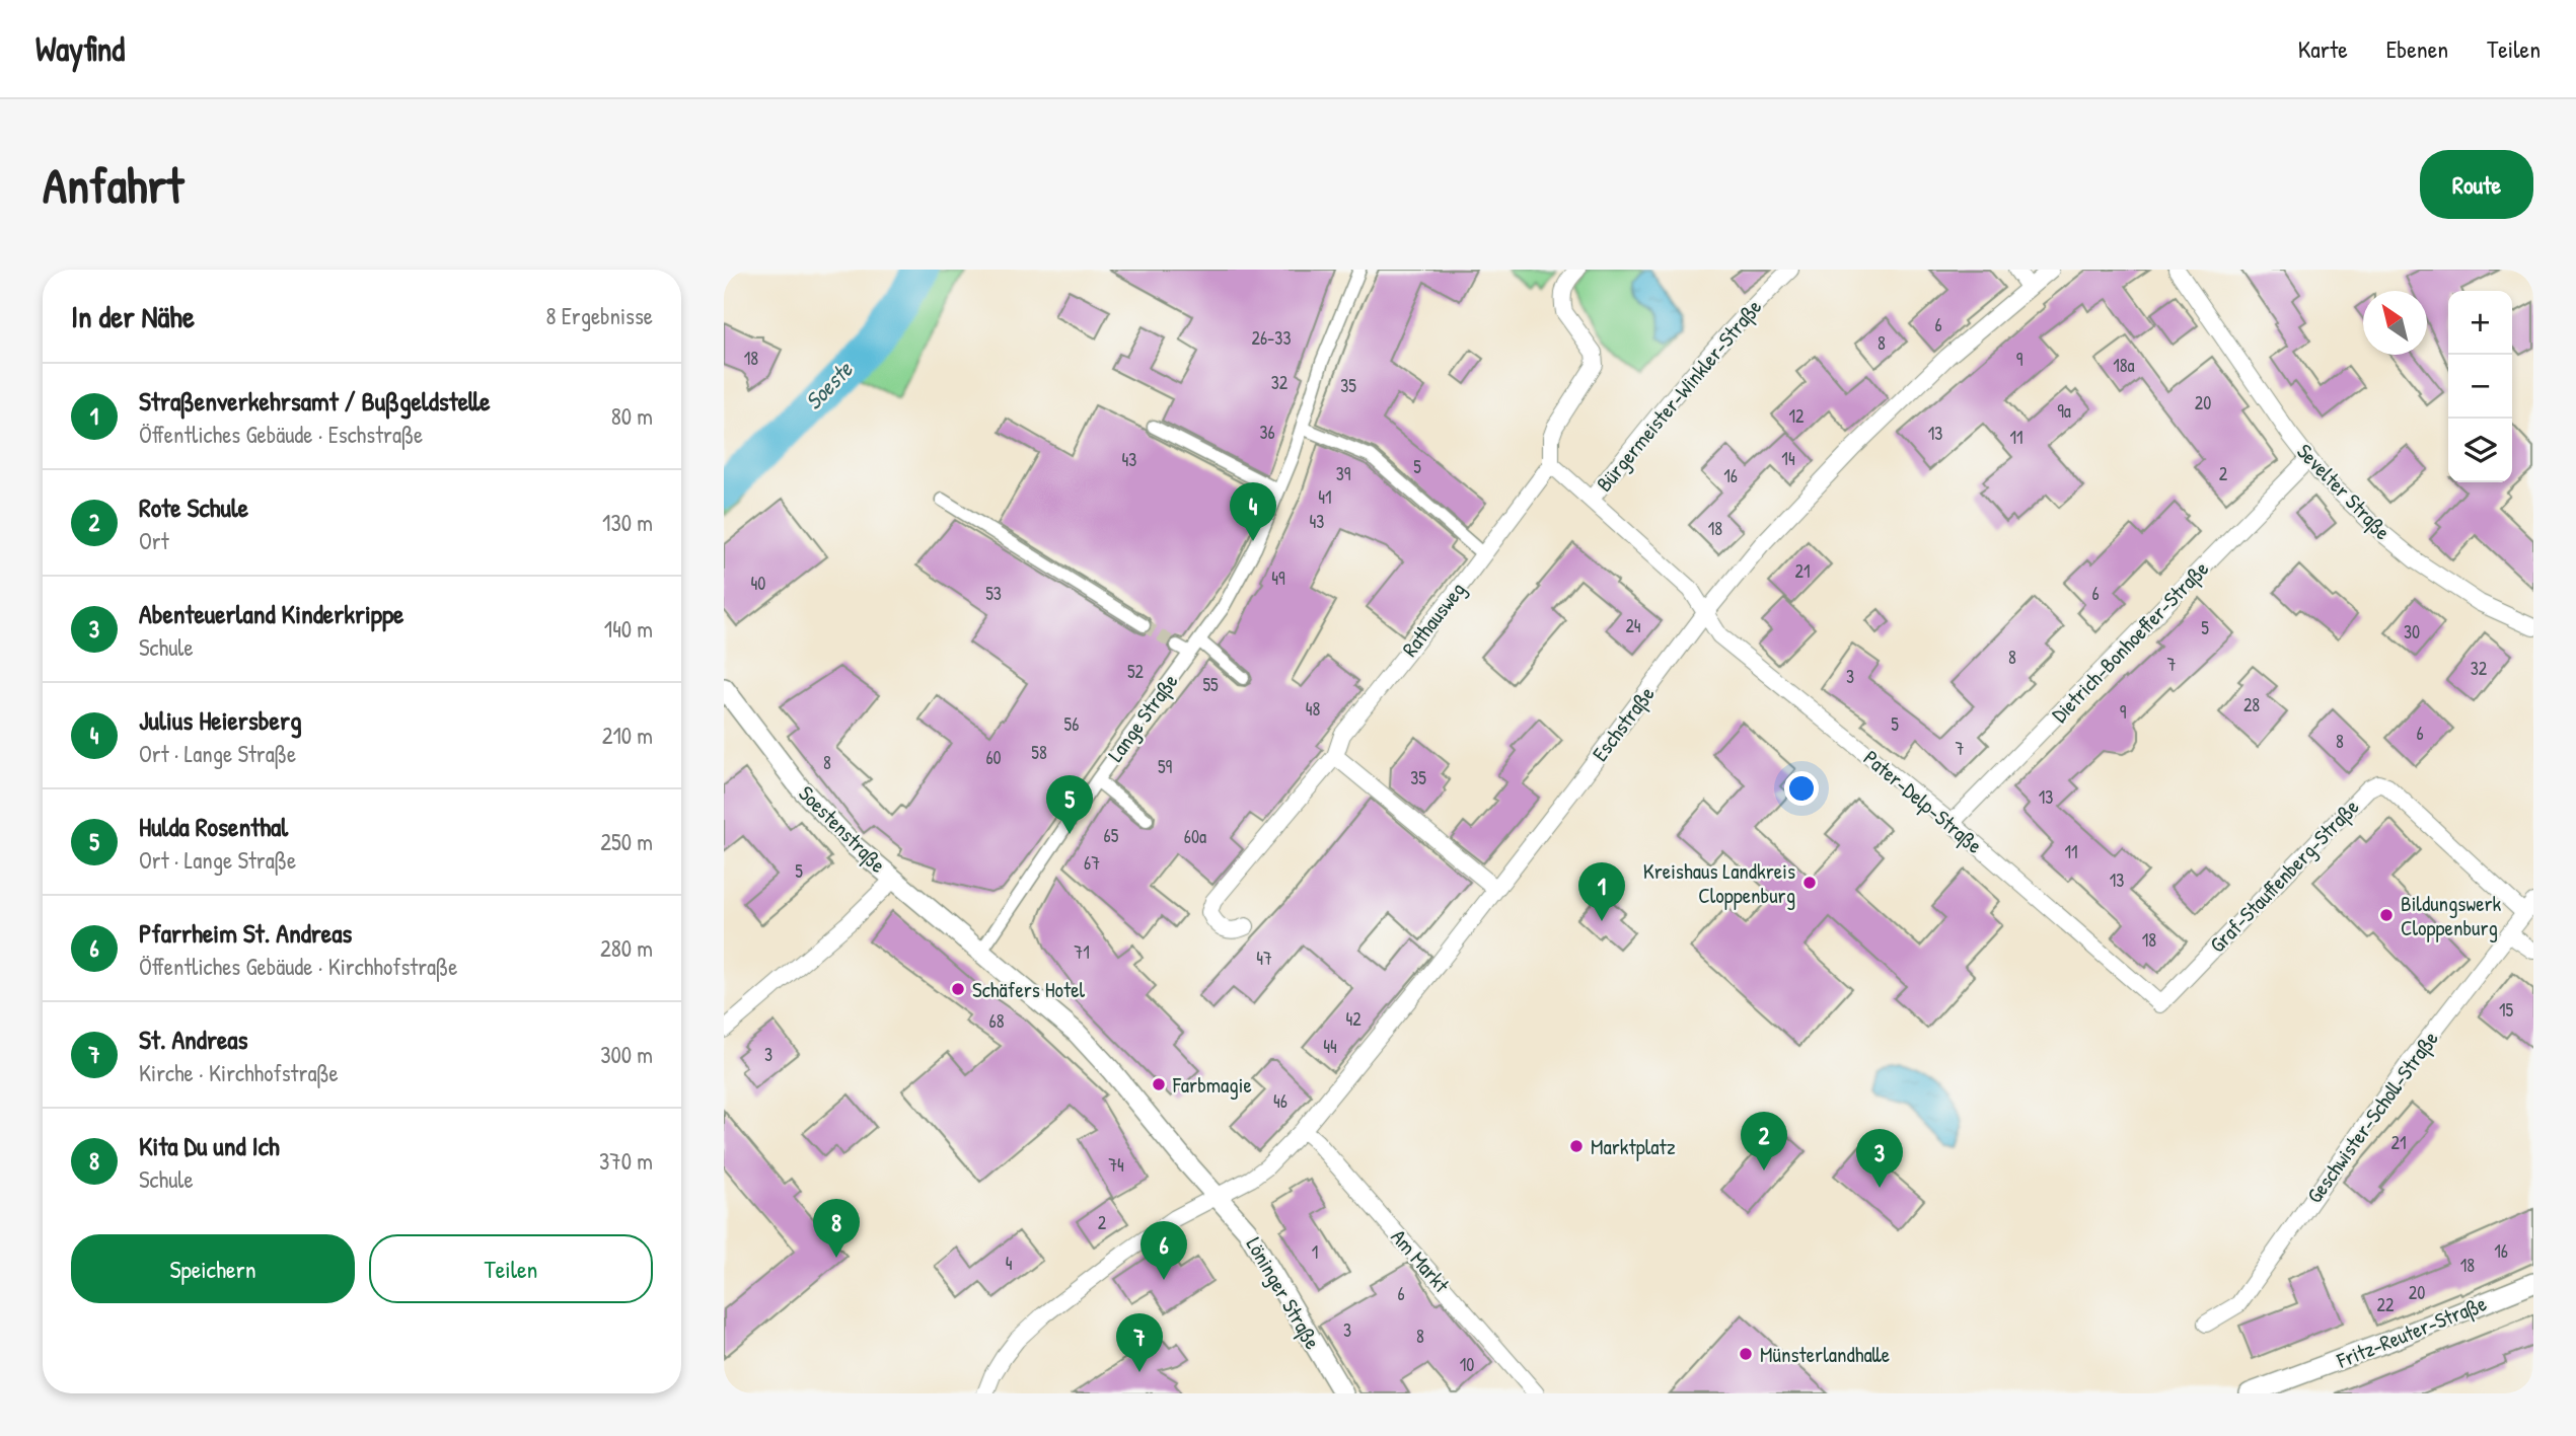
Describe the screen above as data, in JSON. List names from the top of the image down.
{
  "streets": {
    "street": [
      "Bürgermeister-Winkler-Straße",
      "Sevelter Straße",
      "Rathausweg",
      "Dietrich-Bonhoeffer-Straße",
      "Lange Straße",
      "Eschstraße",
      "Pater-Delp-Straße",
      "Soestenstraße",
      "Graf-Stauffenberg-Straße",
      "Geschwister-Scholl-Straße",
      "Am Markt",
      "Löninger Straße",
      "Fritz-Reuter-Straße"
    ]
  },
  "crossings": [
    ["Bürgermeister-Winkler-Straße", "Eschstraße"],
    ["Bürgermeister-Winkler-Straße", "Pater-Delp-Straße"],
    ["Sevelter Straße", "Dietrich-Bonhoeffer-Straße"],
    ["Dietrich-Bonhoeffer-Straße", "Pater-Delp-Straße"],
    ["Lange Straße", "Soestenstraße"],
    ["Eschstraße", "Pater-Delp-Straße"],
    ["Eschstraße", "Am Markt"],
    ["Eschstraße", "Löninger Straße"],
    ["Pater-Delp-Straße", "Graf-Stauffenberg-Straße"],
    ["Graf-Stauffenberg-Straße", "Geschwister-Scholl-Straße"]
  ],
  "water": ["Soeste"],
  "places": [
    "Kreishaus Landkreis Cloppenburg",
    "Bildungswerk Cloppenburg",
    "Schäfers Hotel",
    "Farbmagie",
    "Marktplatz",
    "Münsterlandhalle"
  ],
  "house_numbers": [
    "6",
    "26-33",
    "8",
    "18",
    "9",
    "18a",
    "32",
    "35",
    "20",
    "9a",
    "12",
    "36",
    "13",
    "11",
    "14",
    "43",
    "5",
    "39",
    "2",
    "16",
    "41",
    "43",
    "18",
    "21",
    "49",
    "40",
    "53",
    "6",
    "24",
    "5",
    "30",
    "8",
    "7",
    "32",
    "52",
    "3",
    "55",
    "28",
    "48",
    "9",
    "56",
    "5",
    "6",
    "8",
    "7",
    "58",
    "60",
    "8",
    "59",
    "35",
    "13",
    "65",
    "60a",
    "11",
    "67",
    "5",
    "13",
    "18",
    "71",
    "47",
    "15",
    "42",
    "68",
    "44",
    "3",
    "46",
    "21",
    "74",
    "2",
    "16",
    "1",
    "4",
    "18",
    "20",
    "6",
    "22",
    "3",
    "8",
    "10"
  ],
  "north": "top left",
  "page": {
    "header": "Wayfind",
    "nav": ["Karte", "Ebenen", "Teilen"],
    "buttons": [
      "Route",
      ["Speichern", "Teilen"]
    ],
    "title": "Anfahrt",
    "heading": ["In der Nähe", "8 Ergebnisse"],
    "map_buttons": ["+", "−"],
    "list": [
      {
        "mark": "1",
        "name": "Straßenverkehrsamt / Bußgeldstelle",
        "note": "Öffentliches Gebäude · Eschstraße",
        "value": "80 m"
      },
      {
        "mark": "2",
        "name": "Rote Schule",
        "note": "Ort",
        "value": "130 m"
      },
      {
        "mark": "3",
        "name": "Abenteuerland Kinderkrippe",
        "note": "Schule",
        "value": "140 m"
      },
      {
        "mark": "4",
        "name": "Julius Heiersberg",
        "note": "Ort · Lange Straße",
        "value": "210 m"
      },
      {
        "mark": "5",
        "name": "Hulda Rosenthal",
        "note": "Ort · Lange Straße",
        "value": "250 m"
      },
      {
        "mark": "6",
        "name": "Pfarrheim St. Andreas",
        "note": "Öffentliches Gebäude · Kirchhofstraße",
        "value": "280 m"
      },
      {
        "mark": "7",
        "name": "St. Andreas",
        "note": "Kirche · Kirchhofstraße",
        "value": "300 m"
      },
      {
        "mark": "8",
        "name": "Kita Du und Ich",
        "note": "Schule",
        "value": "370 m"
      }
    ],
    "pins": [
      "4",
      "5",
      "1",
      "2",
      "3",
      "8",
      "6",
      "7"
    ]
  }
}
